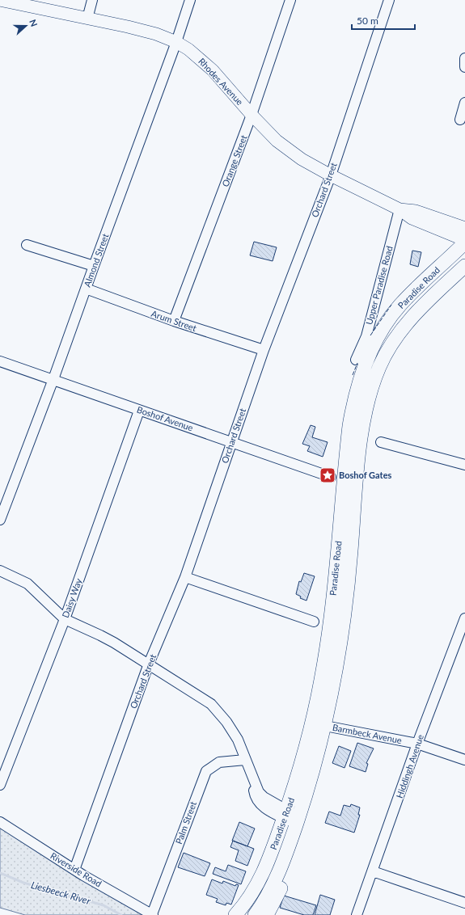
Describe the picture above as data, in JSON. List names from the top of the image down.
{
  "streets": {
    "highway": ["Paradise Road"],
    "main road": ["Rhodes Avenue"],
    "street": [
      "Orange Street",
      "Orchard Street",
      "Almond Street",
      "Upper Paradise Road",
      "Arum Street",
      "Boshof Avenue",
      "Daisy Way",
      "Barmbeck Avenue",
      "Hiddingh Avenue",
      "Palm Street",
      "Riverside Road"
    ]
  },
  "crossings": [
    ["Rhodes Avenue", "Orange Street"],
    ["Rhodes Avenue", "Orchard Street"],
    ["Rhodes Avenue", "Almond Street"],
    ["Rhodes Avenue", "Upper Paradise Road"],
    ["Rhodes Avenue", "Paradise Road"],
    ["Orange Street", "Arum Street"],
    ["Orchard Street", "Arum Street"],
    ["Orchard Street", "Boshof Avenue"],
    ["Orchard Street", "Riverside Road"],
    ["Almond Street", "Arum Street"],
    ["Almond Street", "Boshof Avenue"],
    ["Paradise Road", "Barmbeck Avenue"],
    ["Boshof Avenue", "Daisy Way"],
    ["Barmbeck Avenue", "Hiddingh Avenue"],
    ["Palm Street", "Riverside Road"]
  ],
  "water": ["Liesbeeck River"],
  "places": {
    "place": ["Boshof Gates"]
  },
  "scale_bar": "50 m",
  "north": "right"
}
